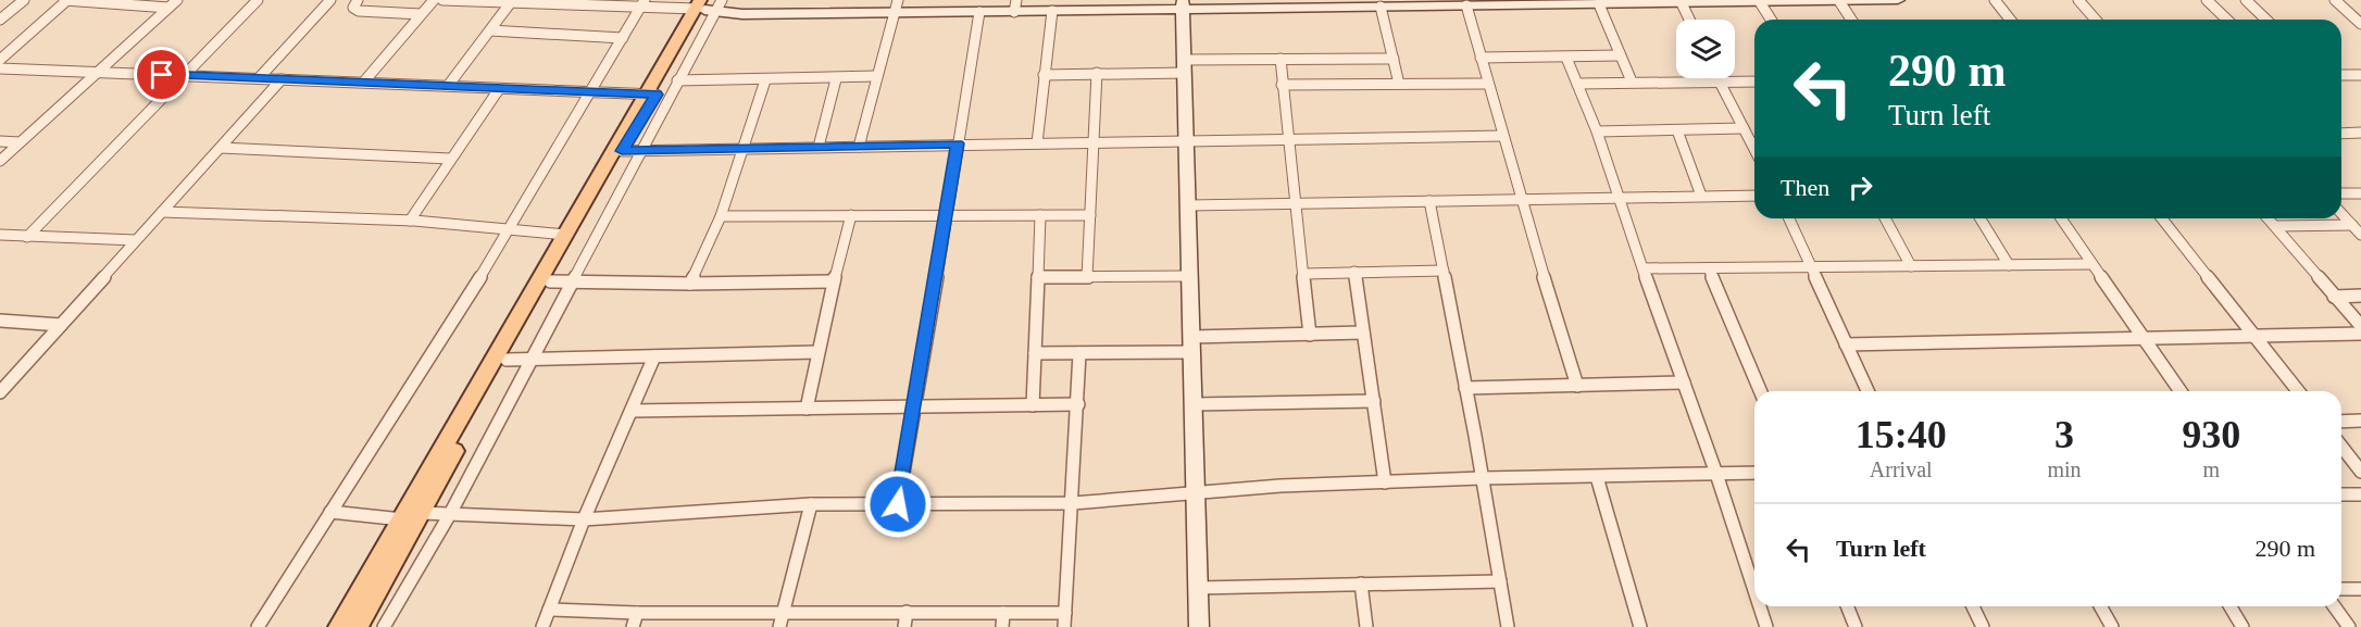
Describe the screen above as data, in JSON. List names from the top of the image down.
{
  "page": {
    "turn": ["290 m", "Turn left"],
    "then": "Then",
    "eta": [
      "15:40",
      "Arrival",
      "3",
      "min",
      "930",
      "m"
    ],
    "list": [
      {
        "name": "Turn left",
        "value": "290 m"
      }
    ]
  }
}
